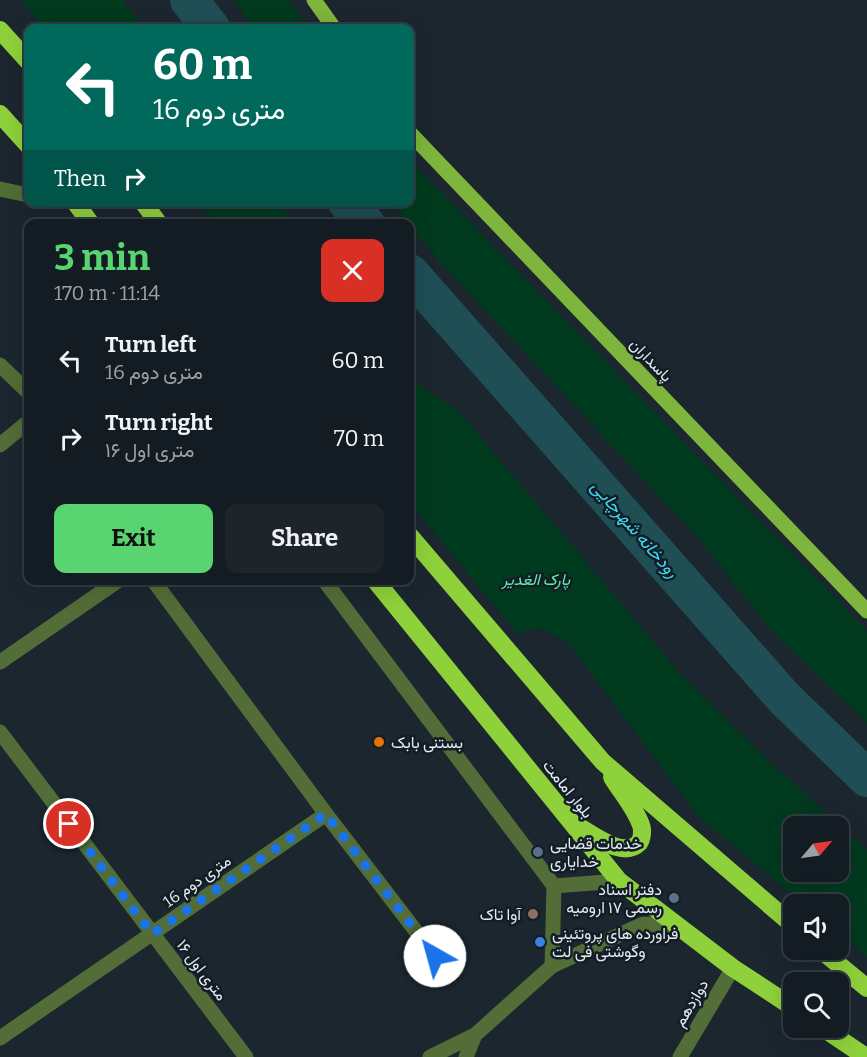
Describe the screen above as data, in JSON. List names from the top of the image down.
{
  "streets": {
    "highway": ["بلوار امامت"],
    "main road": ["پاسداران"],
    "street": ["16 متری دوم", "۱۶ متری اول", "دوازدهم"]
  },
  "crossings": [
    ["بلوار امامت", "دوازدهم"],
    ["16 متری دوم", "۱۶ متری اول"]
  ],
  "water": ["رودخانه شهرچایی"],
  "parks": ["پارک الغدیر"],
  "places": [
    "بستنی بابک",
    "خدمات قضایی خدایاری",
    "دفتر اسناد رسمی ۱۷ ارومیه",
    "آوا تاک",
    "فراورده های پروتئینی و‌گوشتی فی لت"
  ],
  "north": "top right",
  "page": {
    "turn": ["60 m", "16 متری دوم"],
    "then": "Then",
    "heading": ["3 min", "170 m · 11:14"],
    "list": [
      {
        "name": "Turn left",
        "note": "16 متری دوم",
        "value": "60 m"
      },
      {
        "name": "Turn right",
        "note": "۱۶ متری اول",
        "value": "70 m"
      }
    ],
    "buttons": ["Exit", "Share"]
  }
}
